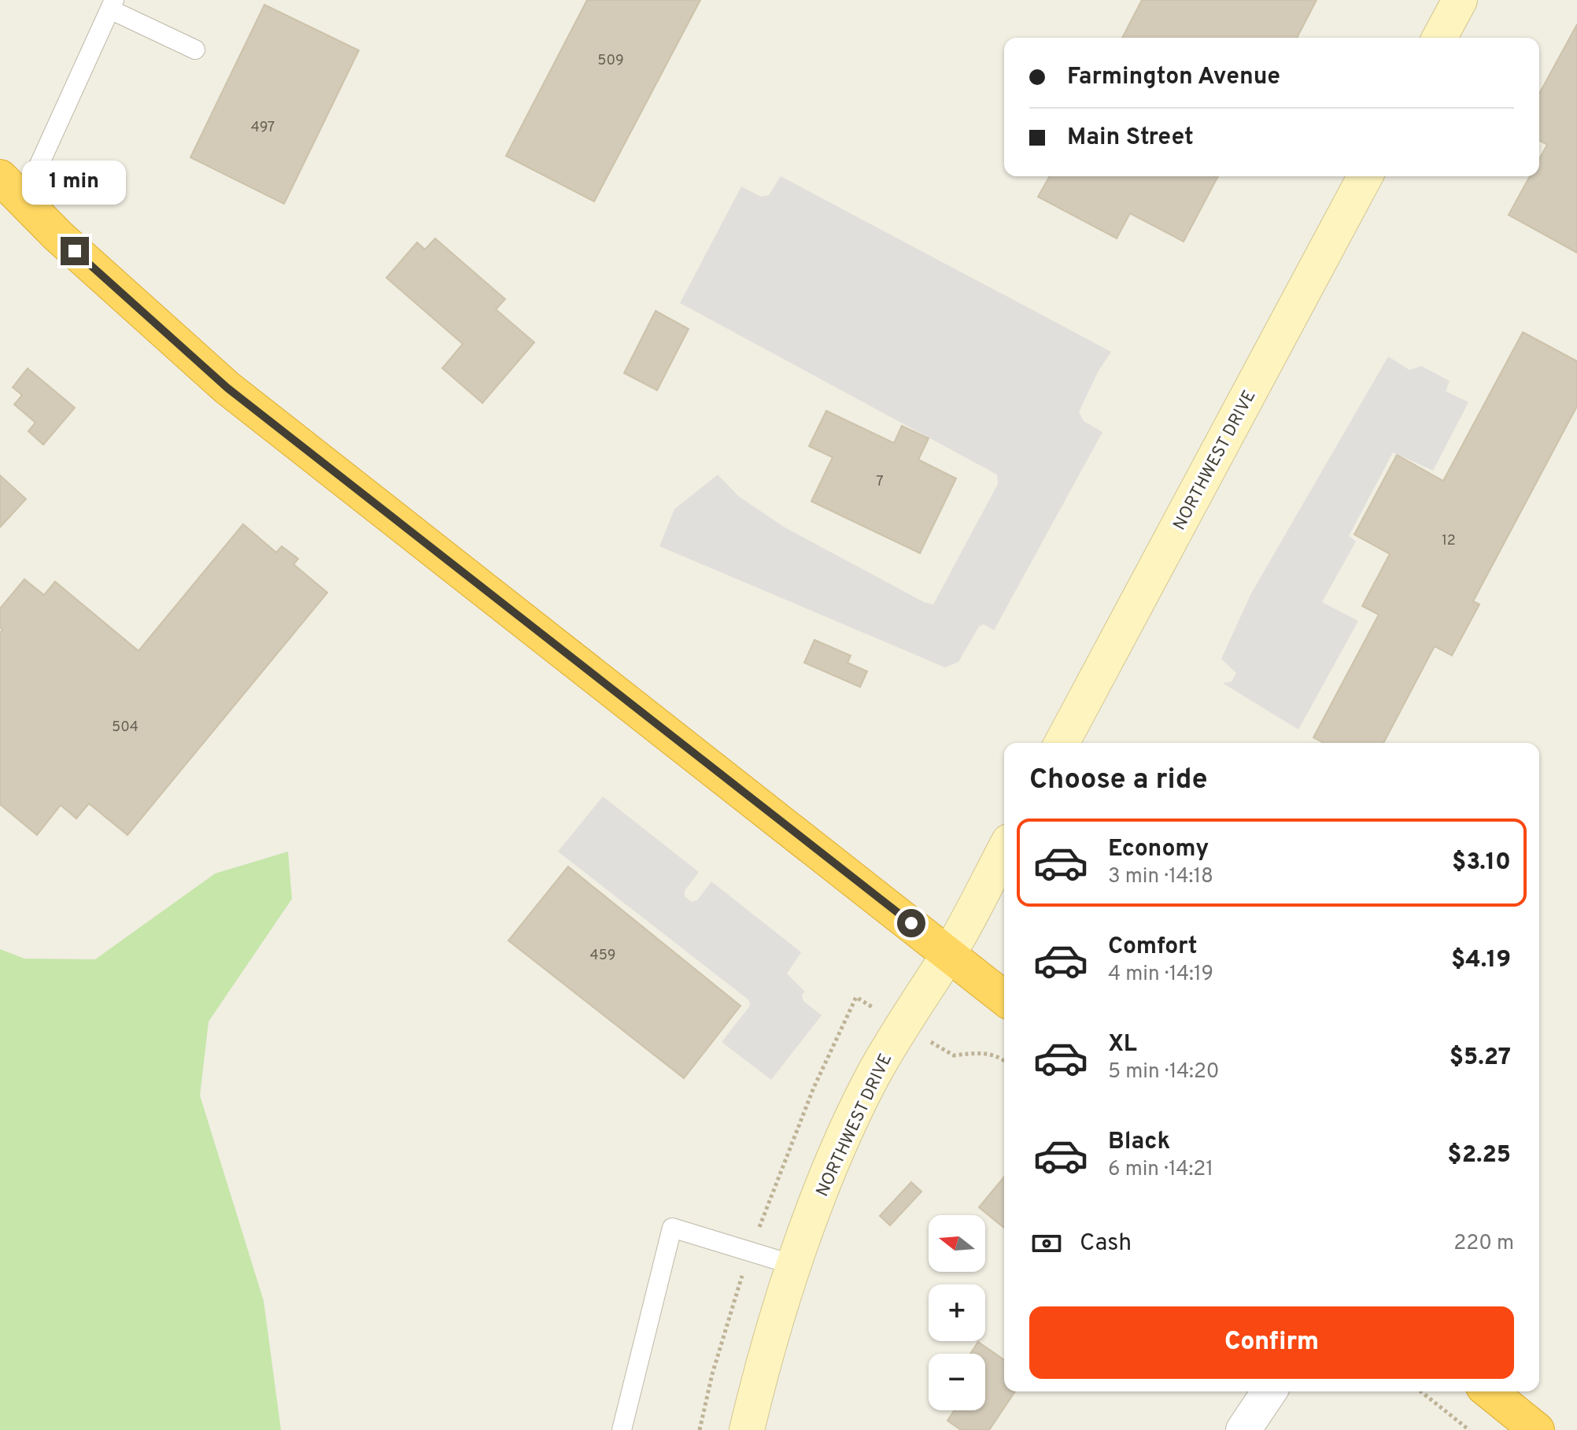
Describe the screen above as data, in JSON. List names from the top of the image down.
{
  "streets": {
    "main road": ["NORTHWEST DRIVE"]
  },
  "house_numbers": [
    "509",
    "497",
    "7",
    "12",
    "504",
    "459"
  ],
  "north": "left",
  "page": {
    "banner": ["Farmington Avenue", "Main Street"],
    "bubble": "1 min",
    "heading": "Choose a ride",
    "list": [
      {
        "name": "Economy",
        "note": "3 min · 14:18",
        "value": "$3.10"
      },
      {
        "name": "Comfort",
        "note": "4 min · 14:19",
        "value": "$4.19"
      },
      {
        "name": "XL",
        "note": "5 min · 14:20",
        "value": "$5.27"
      },
      {
        "name": "Black",
        "note": "6 min · 14:21",
        "value": "$2.25"
      }
    ],
    "pay": ["Cash", "220 m"],
    "map_buttons": ["+", "−"],
    "buttons": "Confirm"
  }
}
